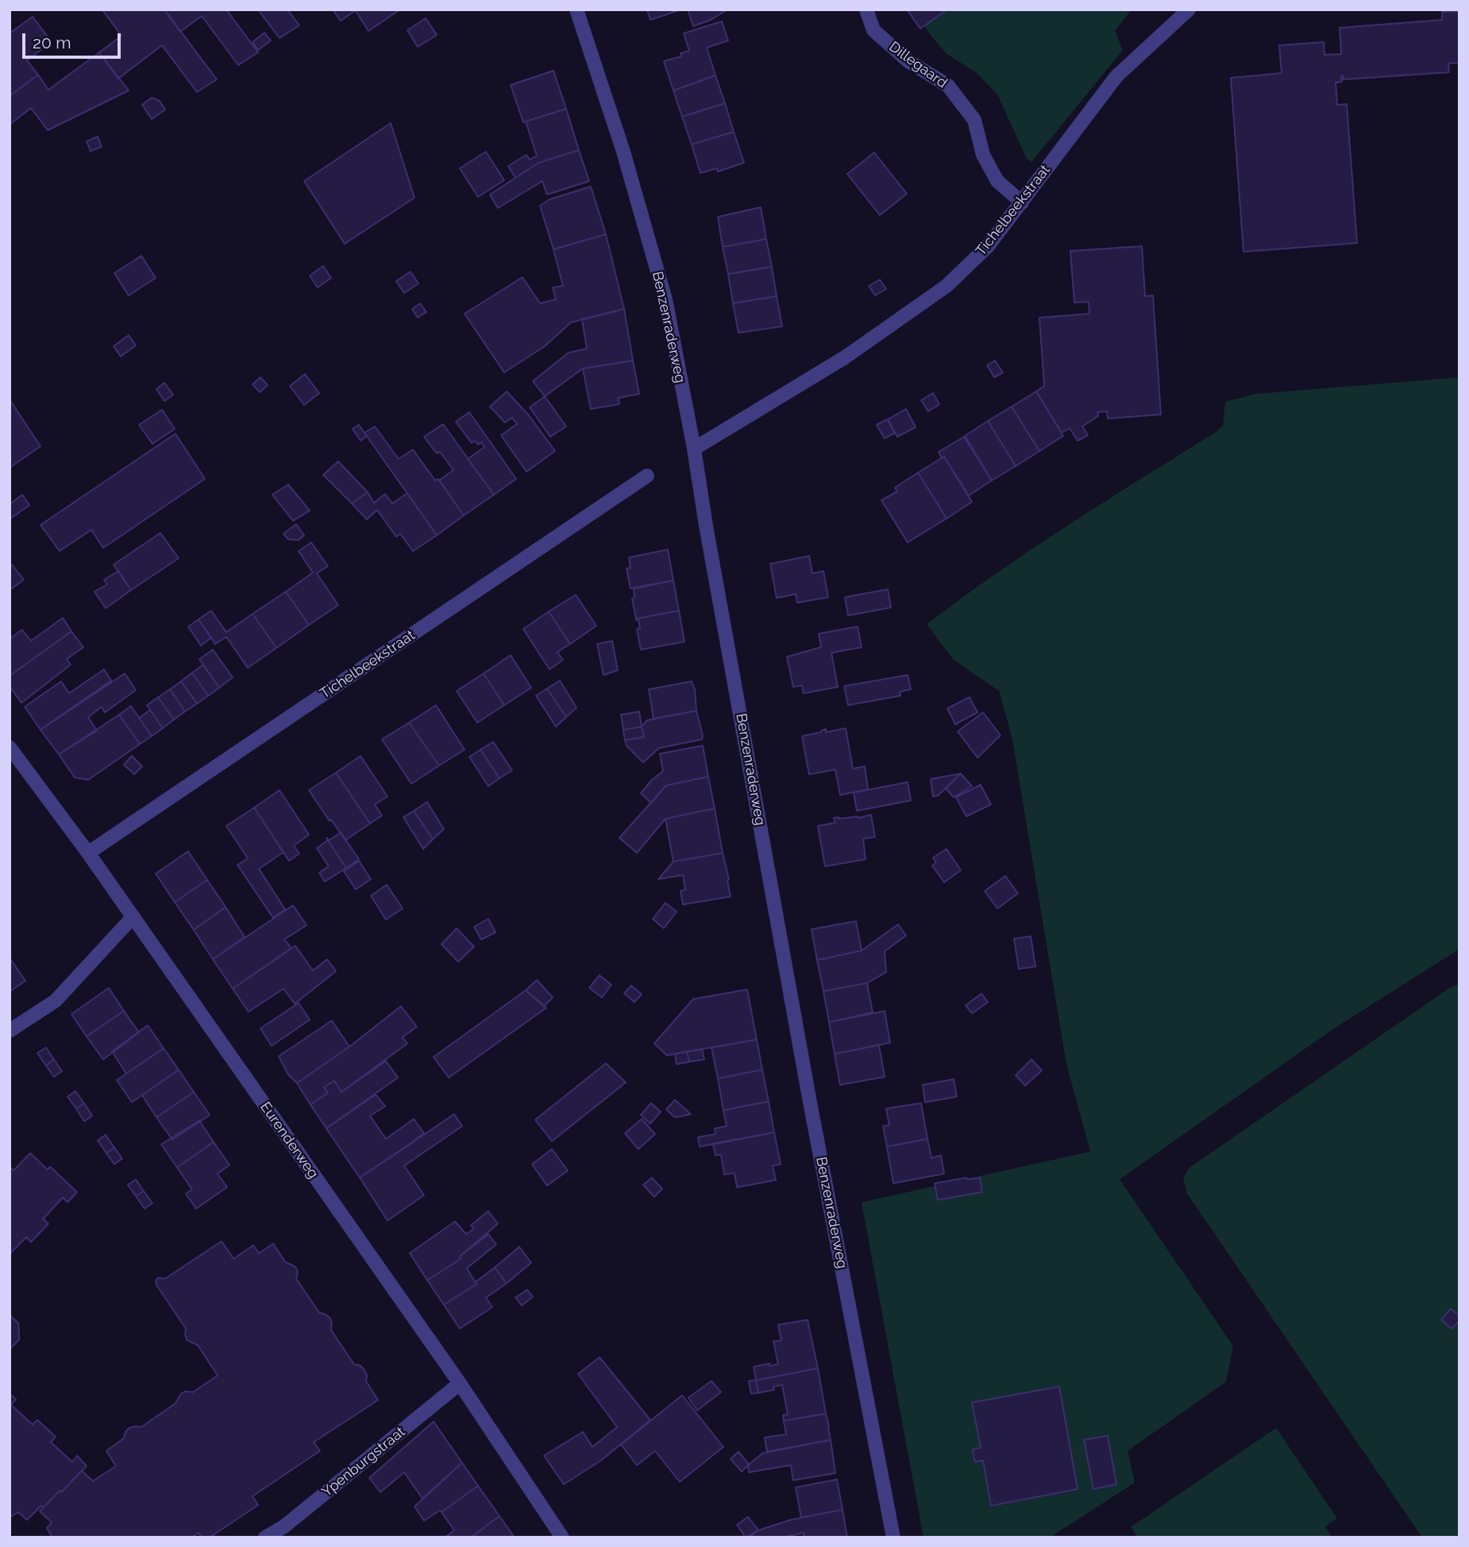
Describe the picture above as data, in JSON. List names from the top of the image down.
{
  "streets": {
    "street": [
      "Dillegaard",
      "Tichelbeekstraat",
      "Benzenraderweg",
      "Eurenderweg",
      "Ypenburgstraat"
    ]
  },
  "crossings": [
    ["Dillegaard", "Tichelbeekstraat"],
    ["Tichelbeekstraat", "Benzenraderweg"],
    ["Tichelbeekstraat", "Eurenderweg"],
    ["Eurenderweg", "Ypenburgstraat"]
  ],
  "scale_bar": "20 m"
}
